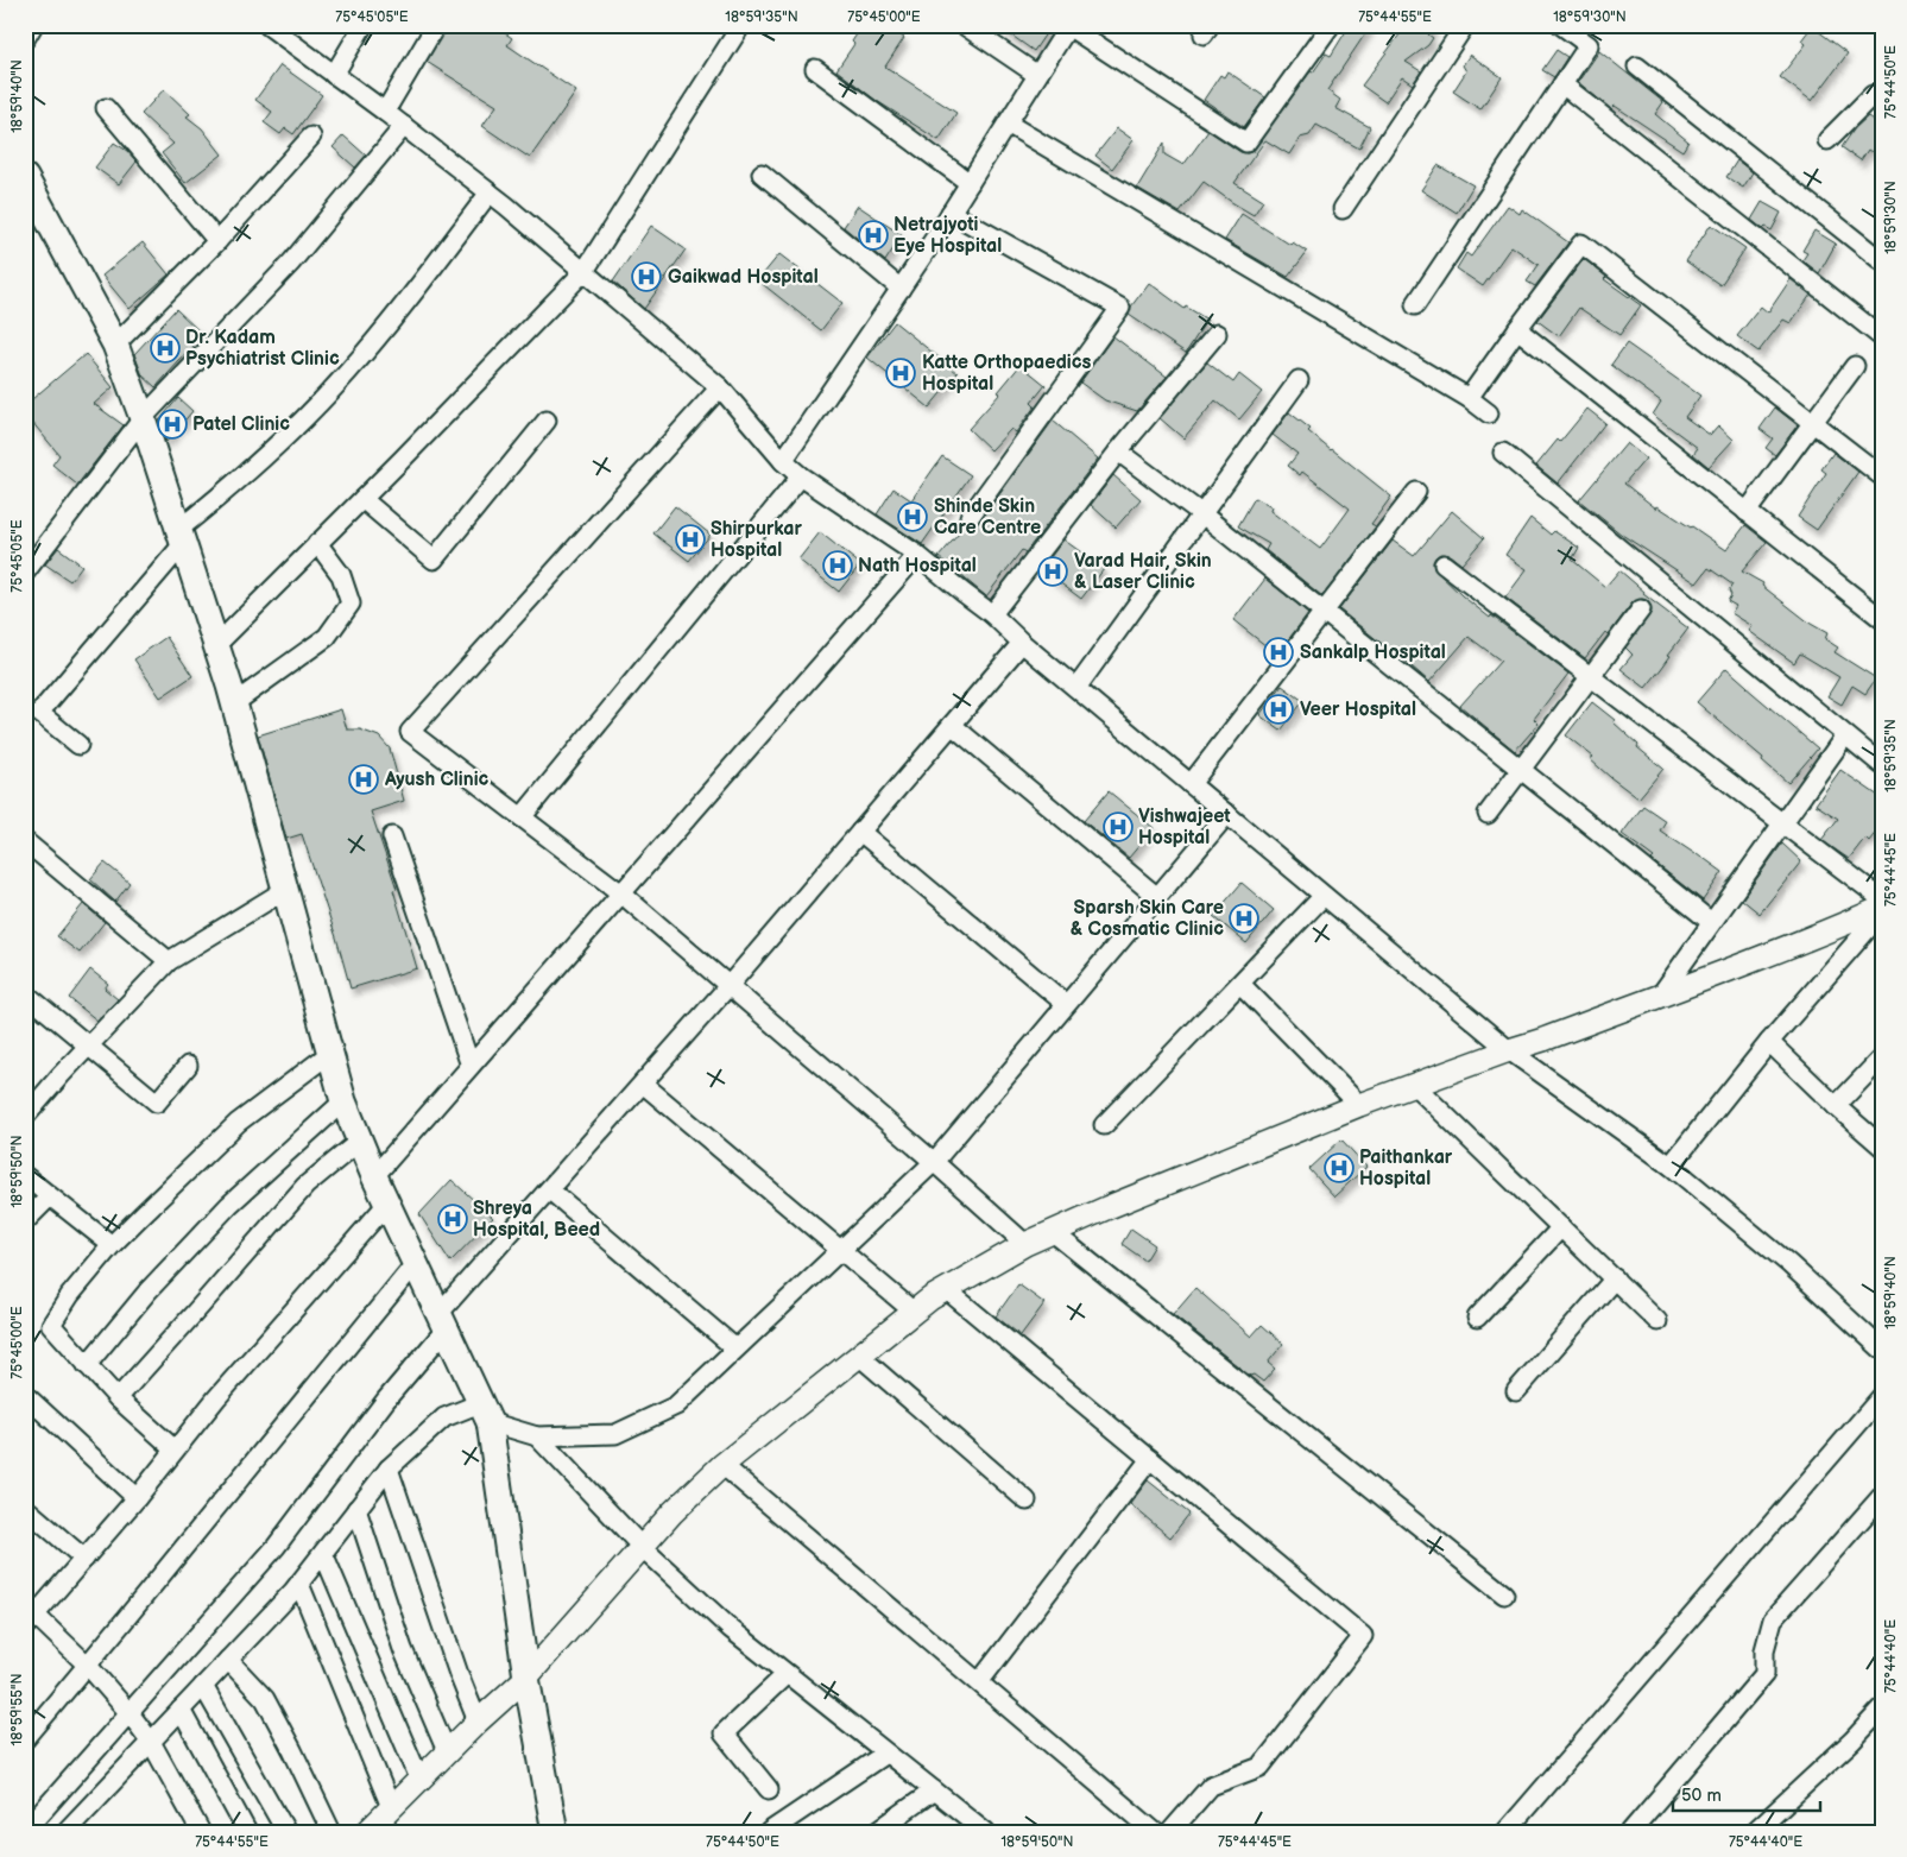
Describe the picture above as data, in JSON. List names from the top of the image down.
{
  "places": {
    "hospital": [
      "Netrajyoti Eye Hospital",
      "Gaikwad Hospital",
      "Dr. Kadam Psychiatrist Clinic",
      "Katte Orthopaedics Hospital",
      "Patel Clinic",
      "Shinde Skin Care Centre",
      "Shirpurkar Hospital",
      "Nath Hospital",
      "Varad Hair, Skin & Laser Clinic",
      "Sankalp Hospital",
      "Veer Hospital",
      "Ayush Clinic",
      "Vishwajeet Hospital",
      "Sparsh Skin Care & Cosmatic Clinic",
      "Paithankar Hospital",
      "Shreya Hospital, Beed"
    ]
  },
  "scale_bar": "50 m",
  "coordinates": [
    "75°45'05\"E",
    "18°59'35\"N",
    "75°45'00\"E",
    "75°44'55\"E",
    "18°59'30\"N",
    "75°44'50\"E",
    "18°59'40\"N",
    "75°44'45\"E",
    "18°59'50\"N",
    "75°44'40\"E",
    "18°59'55\"N"
  ]
}
